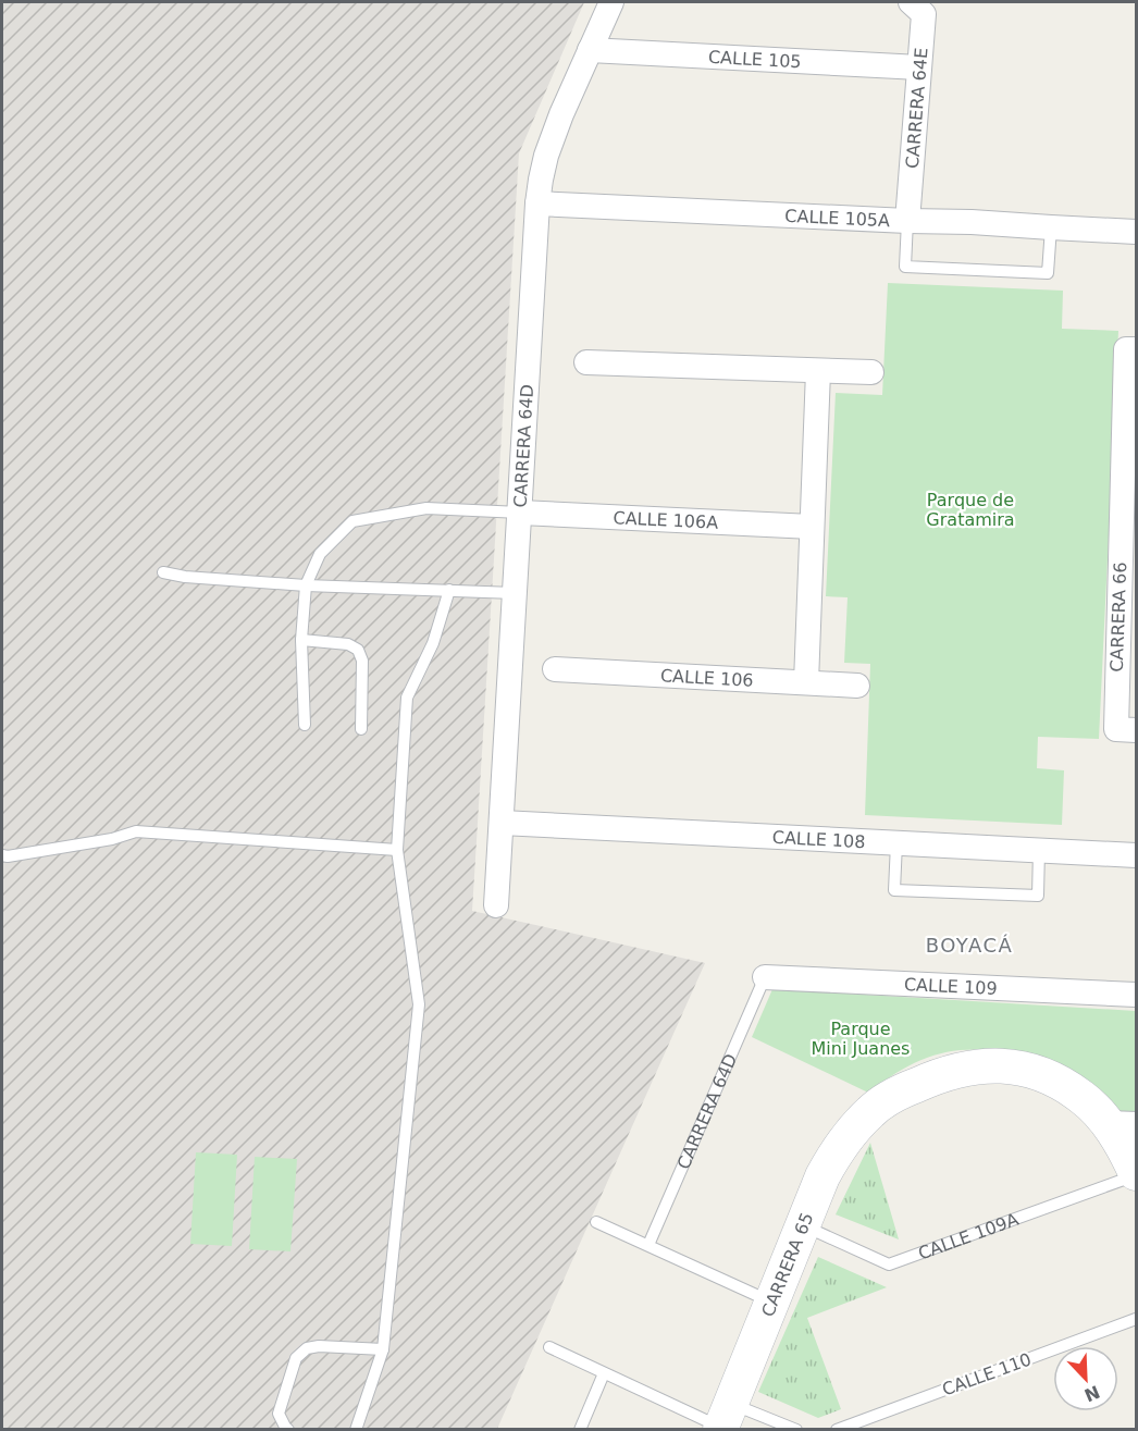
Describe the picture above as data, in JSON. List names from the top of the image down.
{
  "streets": {
    "street": [
      "CALLE 105",
      "CARRERA 64E",
      "CALLE 105A",
      "CARRERA 64D",
      "CALLE 106A",
      "CARRERA 66",
      "CALLE 106",
      "CALLE 108",
      "CALLE 109",
      "CARRERA 65"
    ],
    "lane": ["CALLE 109A", "CALLE 110"]
  },
  "crossings": [
    ["CALLE 105", "CARRERA 64E"],
    ["CALLE 105", "CARRERA 64D"],
    ["CARRERA 64E", "CALLE 105A"],
    ["CALLE 105A", "CARRERA 64D"],
    ["CARRERA 64D", "CALLE 106A"],
    ["CARRERA 64D", "CALLE 108"],
    ["CARRERA 64D", "CALLE 109"],
    ["CALLE 109A", "CARRERA 65"]
  ],
  "districts": ["BOYACÁ"],
  "parks": ["Parque de Gratamira", "Parque Mini Juanes"],
  "north": "bottom right"
}
